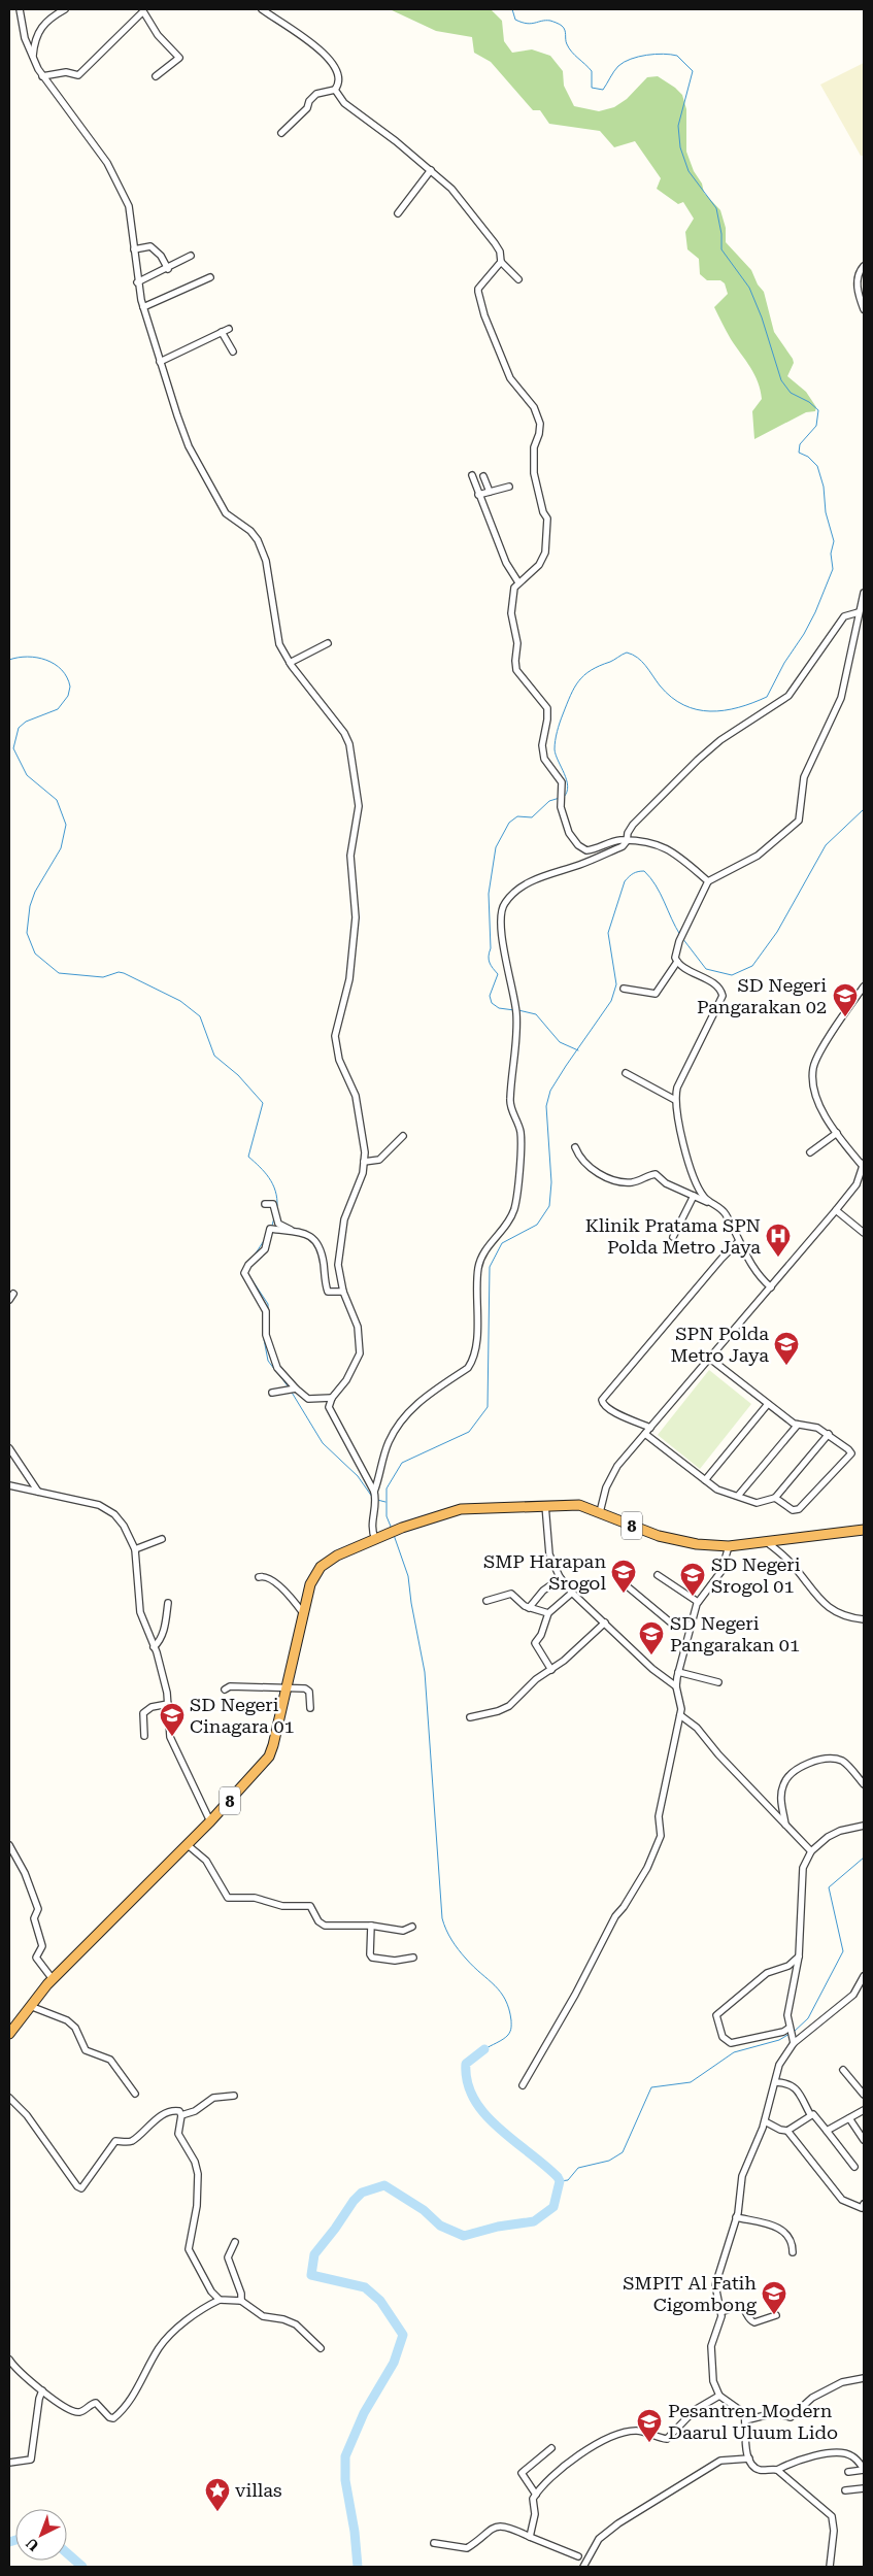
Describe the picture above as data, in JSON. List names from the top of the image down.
{
  "streets": {
    "highway": ["8"]
  },
  "places": {
    "school or university": [
      "SD Negeri Pangarakan 02",
      "SPN Polda Metro Jaya",
      "SMP Harapan Srogol",
      "SD Negeri Srogol 01",
      "SD Negeri Pangarakan 01",
      "SD Negeri Cinagara 01",
      "SMPIT Al Fatih Cigombong",
      "Pesantren Modern Daarul Uluum Lido"
    ],
    "hospital": ["Klinik Pratama SPN Polda Metro Jaya"],
    "place": ["villas"]
  },
  "north": "bottom left"
}
